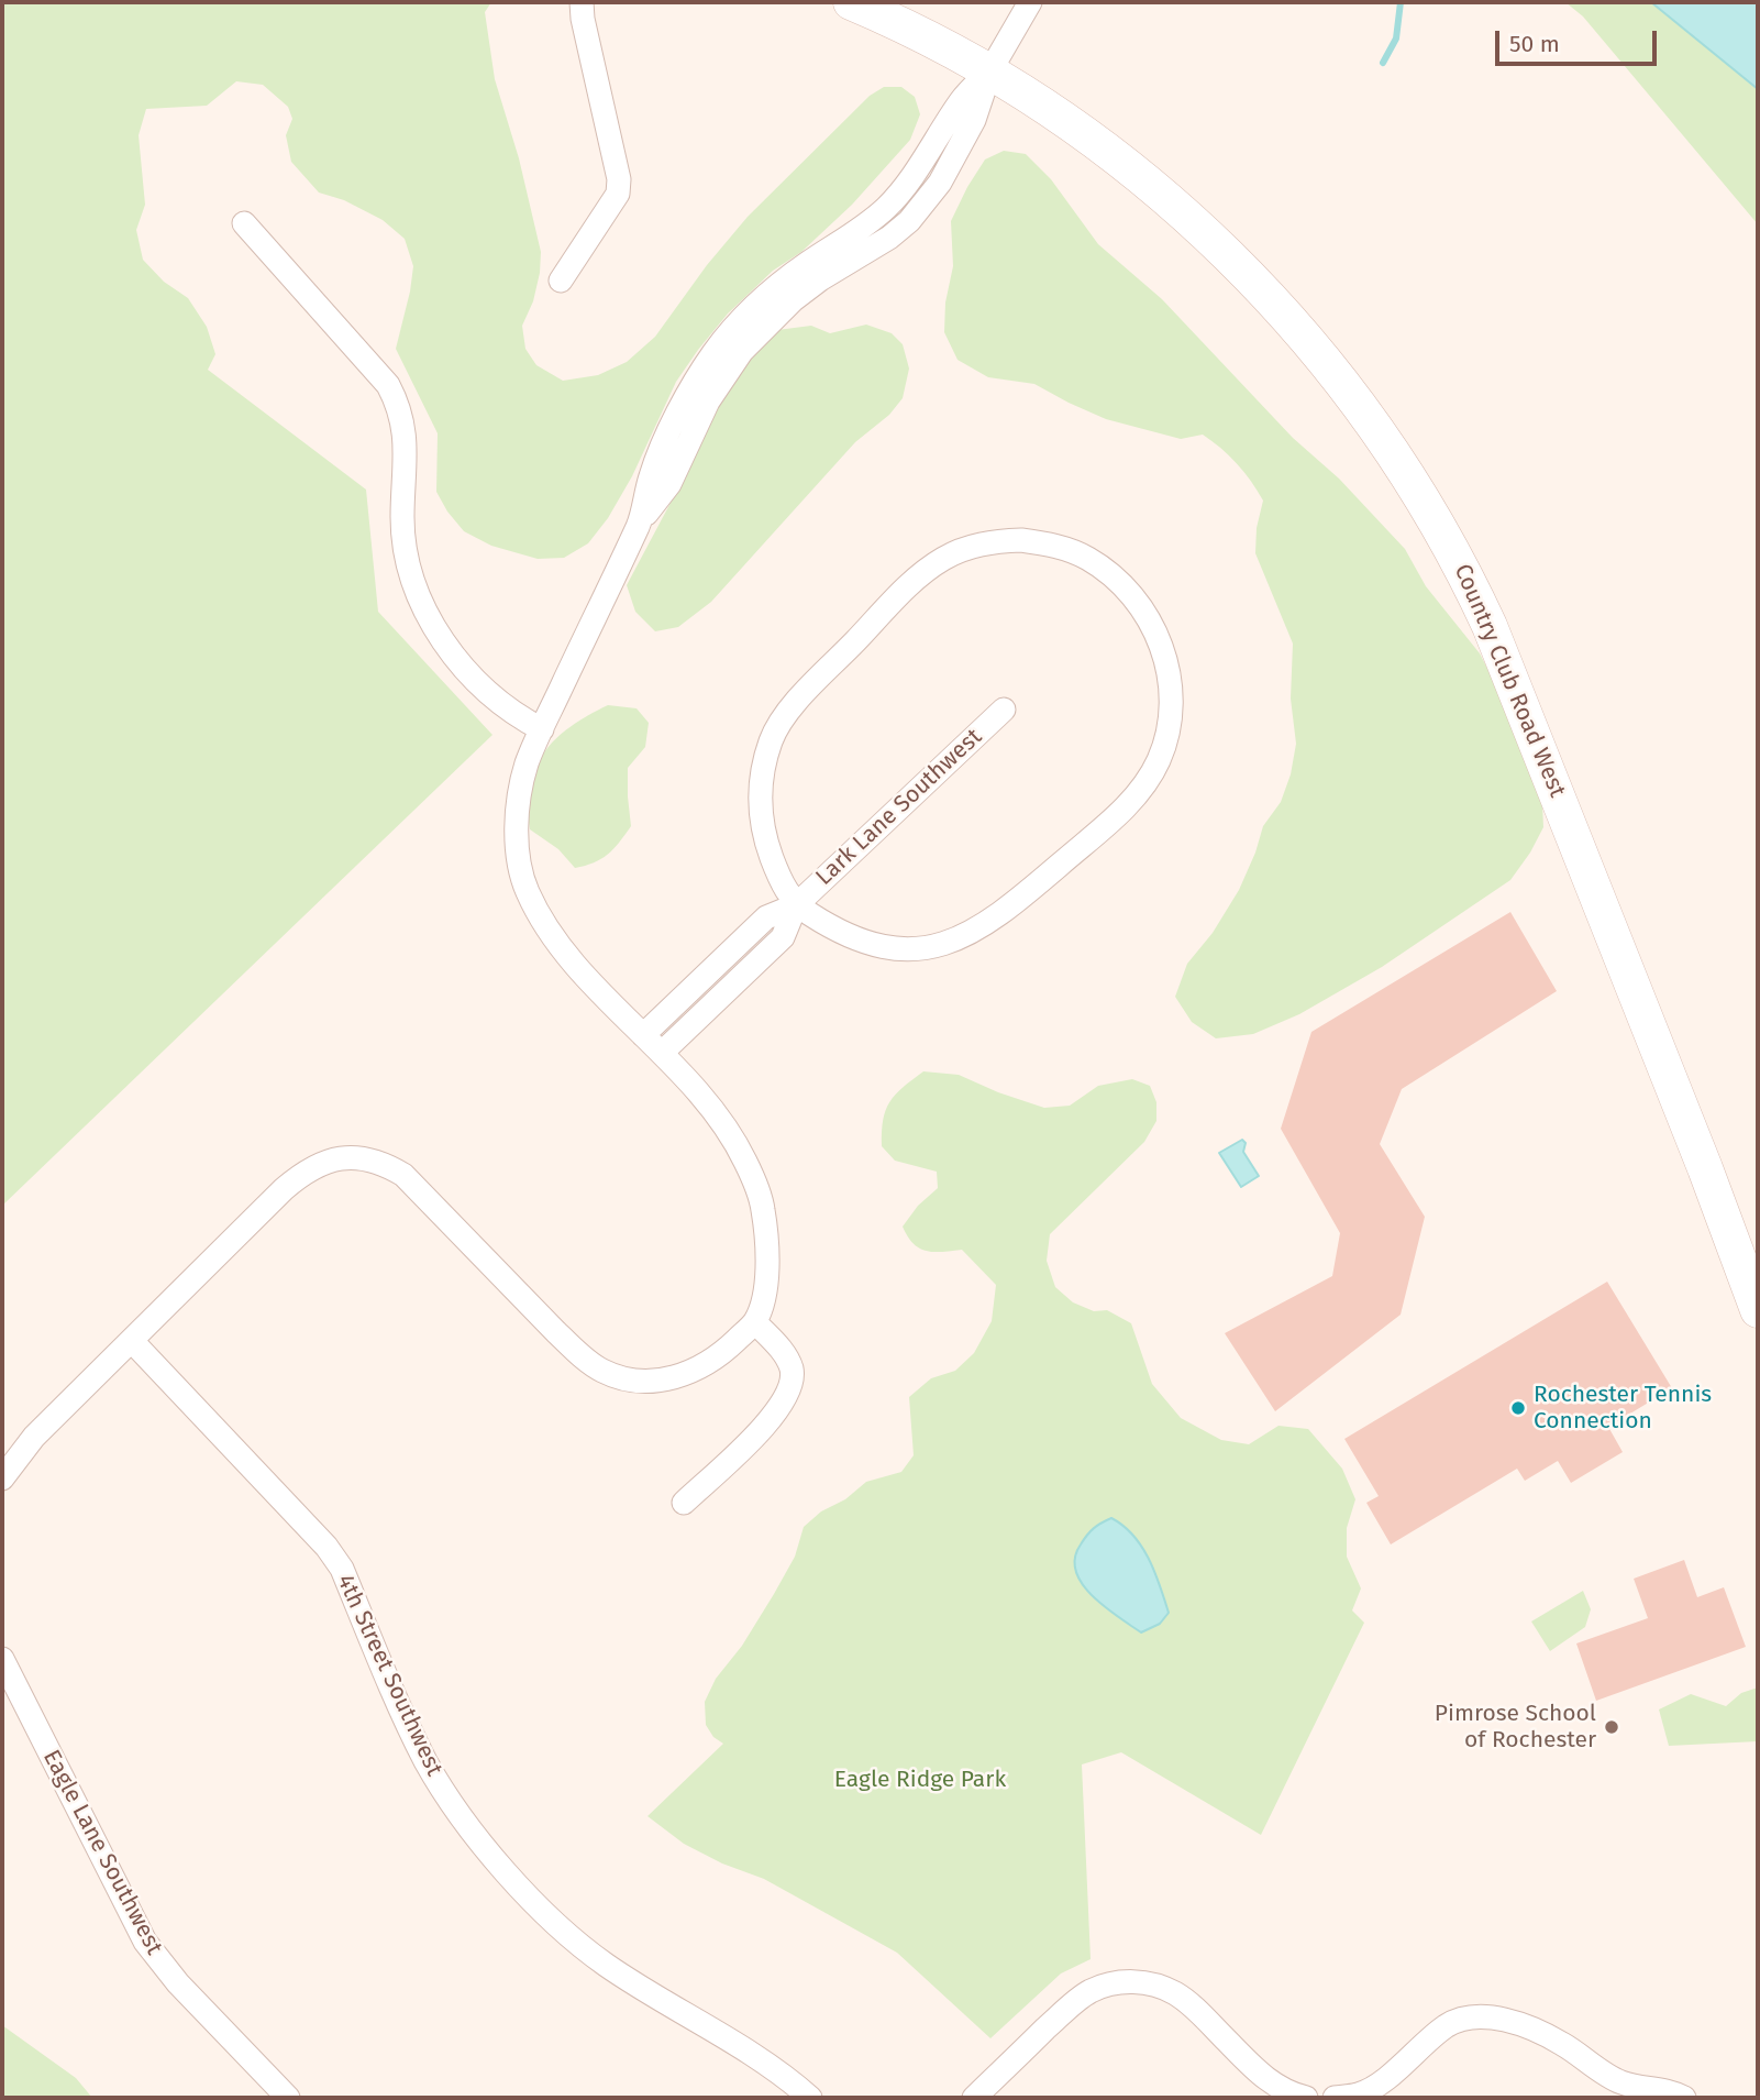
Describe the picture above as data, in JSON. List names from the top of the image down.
{
  "streets": {
    "main road": ["Country Club Road West"],
    "street": ["Lark Lane Southwest", "4th Street Southwest", "Eagle Lane Southwest"]
  },
  "parks": ["Eagle Ridge Park"],
  "places": ["Rochester Tennis Connection", "Pimrose School of Rochester"],
  "scale_bar": "50 m"
}
